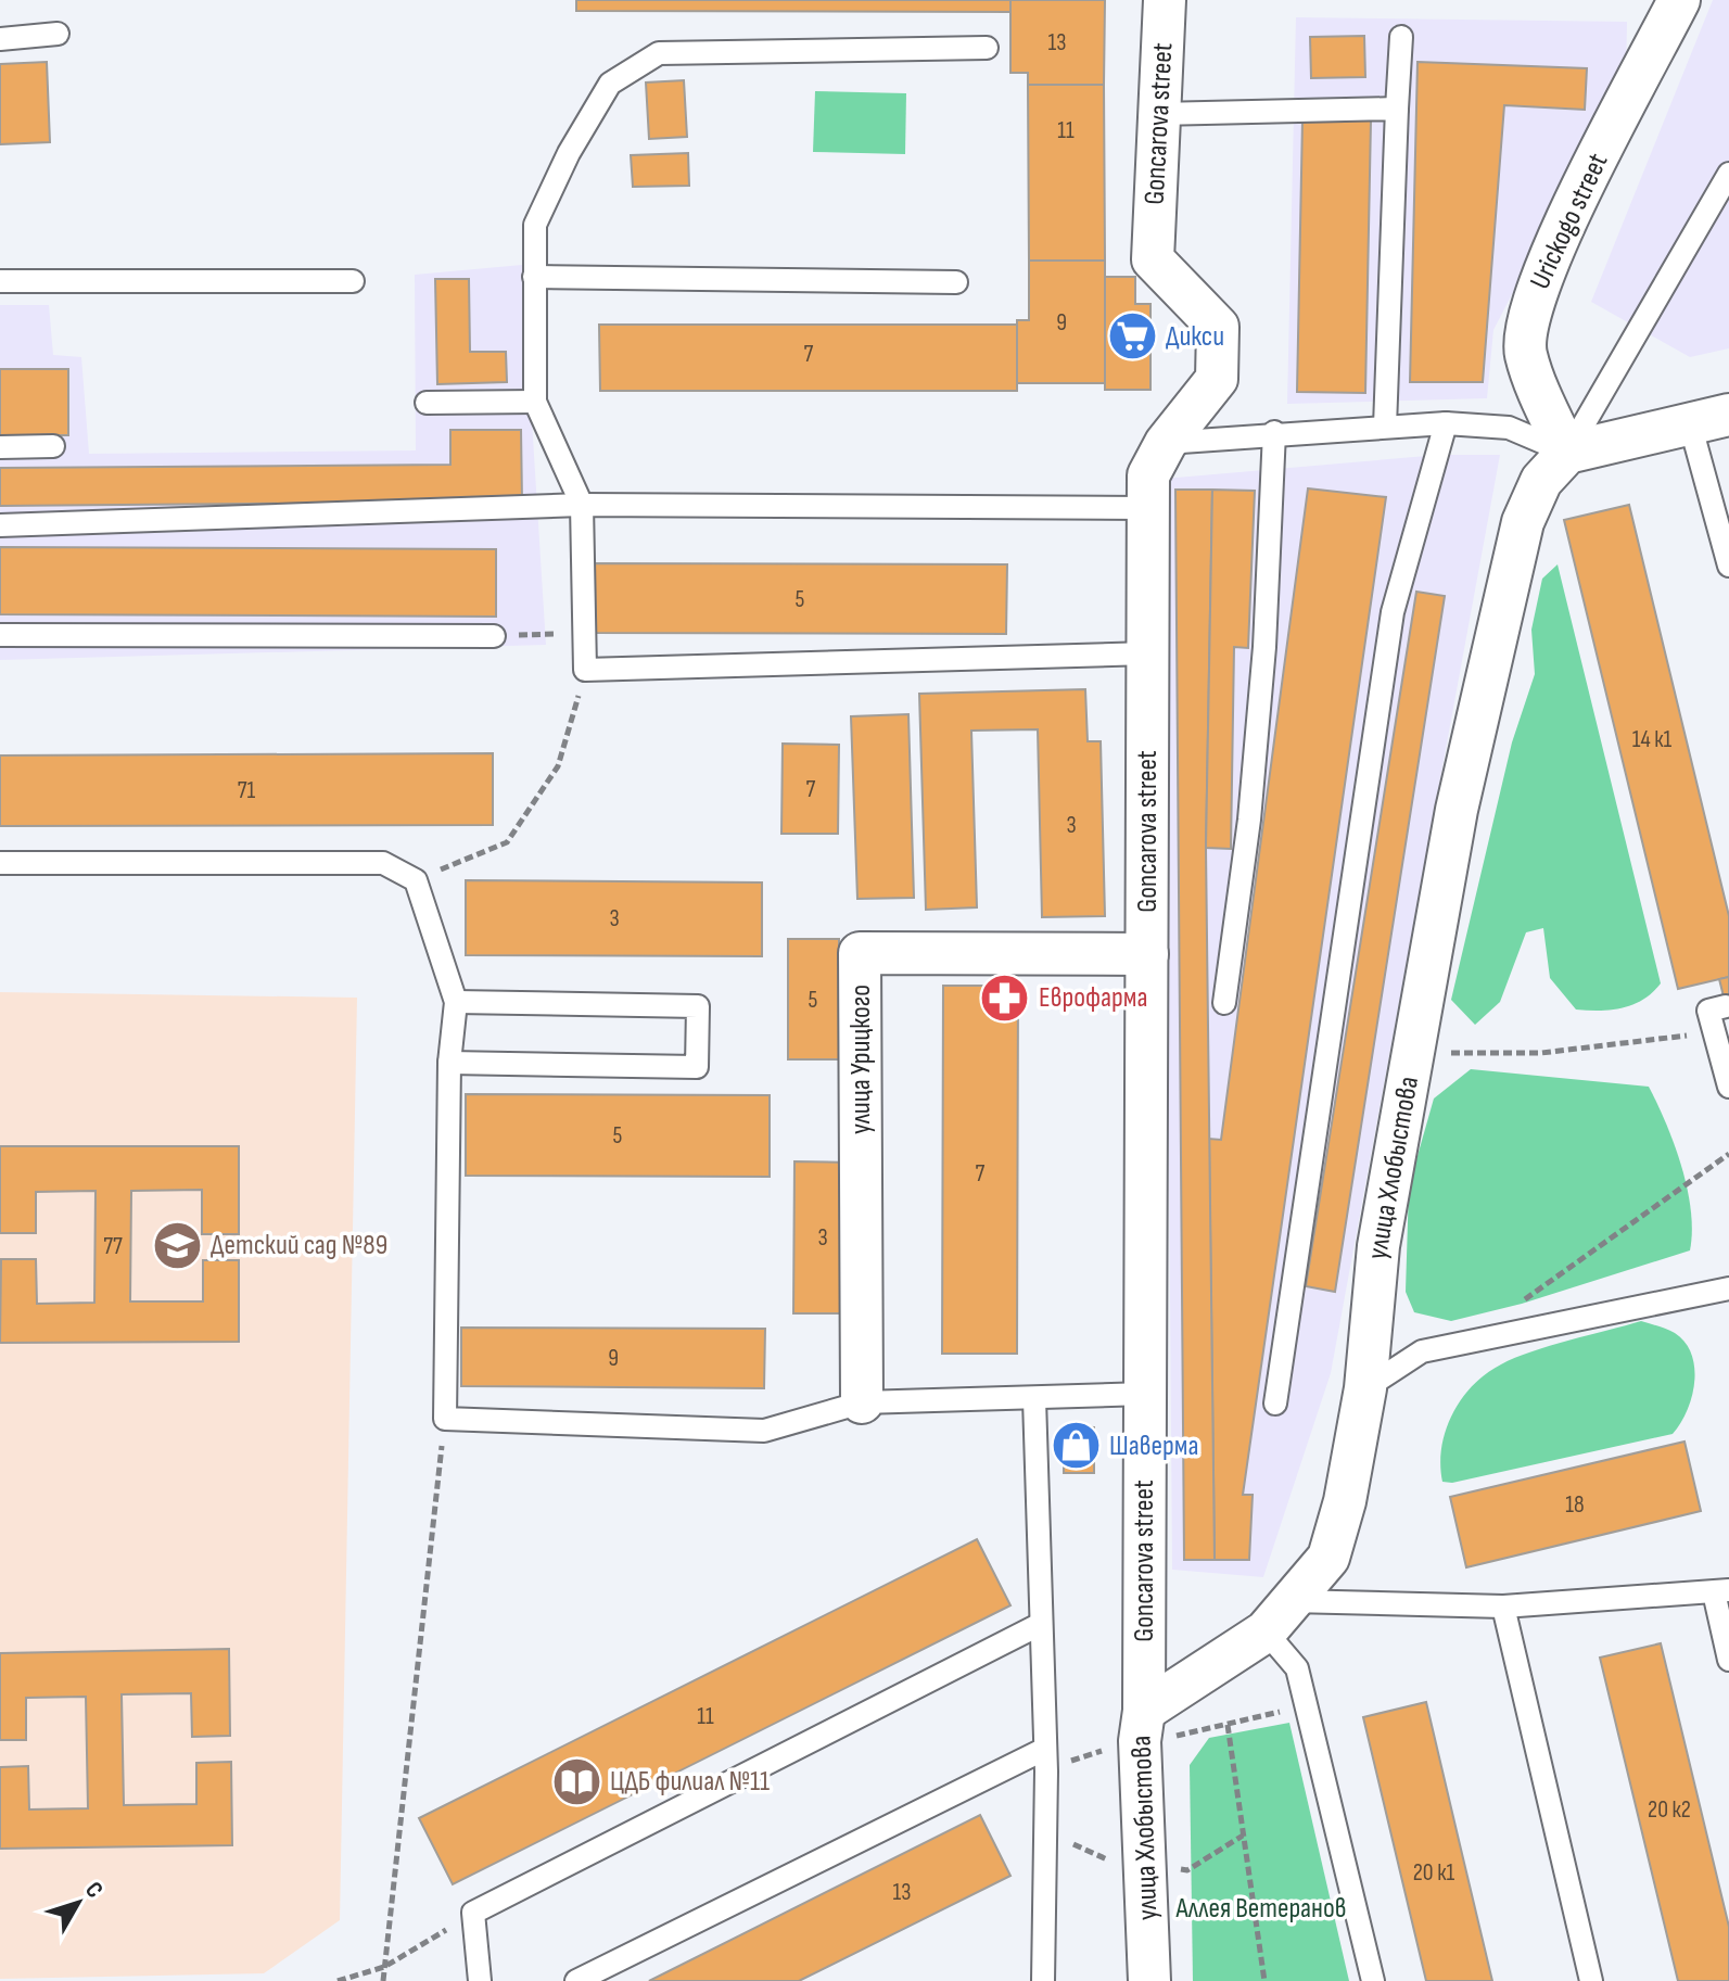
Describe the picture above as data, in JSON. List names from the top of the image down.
{
  "streets": {
    "street": [
      "Goncarova street",
      "Urickogo street",
      "улица Урицкого",
      "улица Хлобыстова"
    ]
  },
  "crossings": [
    ["Goncarova street", "улица Урицкого"],
    ["Goncarova street", "улица Хлобыстова"],
    ["Urickogo street", "улица Хлобыстова"]
  ],
  "parks": ["Аллея Ветеранов"],
  "places": {
    "supermarket": ["Дикси"],
    "pharmacy": ["Еврофарма"],
    "school or university": ["Детский сад №89"],
    "shop": ["Шаверма"],
    "library": ["ЦДБ филиал №11"]
  },
  "house_numbers": [
    "13",
    "11",
    "9",
    "7",
    "5",
    "14 к1",
    "7",
    "71",
    "3",
    "3",
    "5",
    "5",
    "7",
    "3",
    "77",
    "9",
    "18",
    "11",
    "20 к2",
    "20 к1",
    "13"
  ],
  "north": "top right"
}
